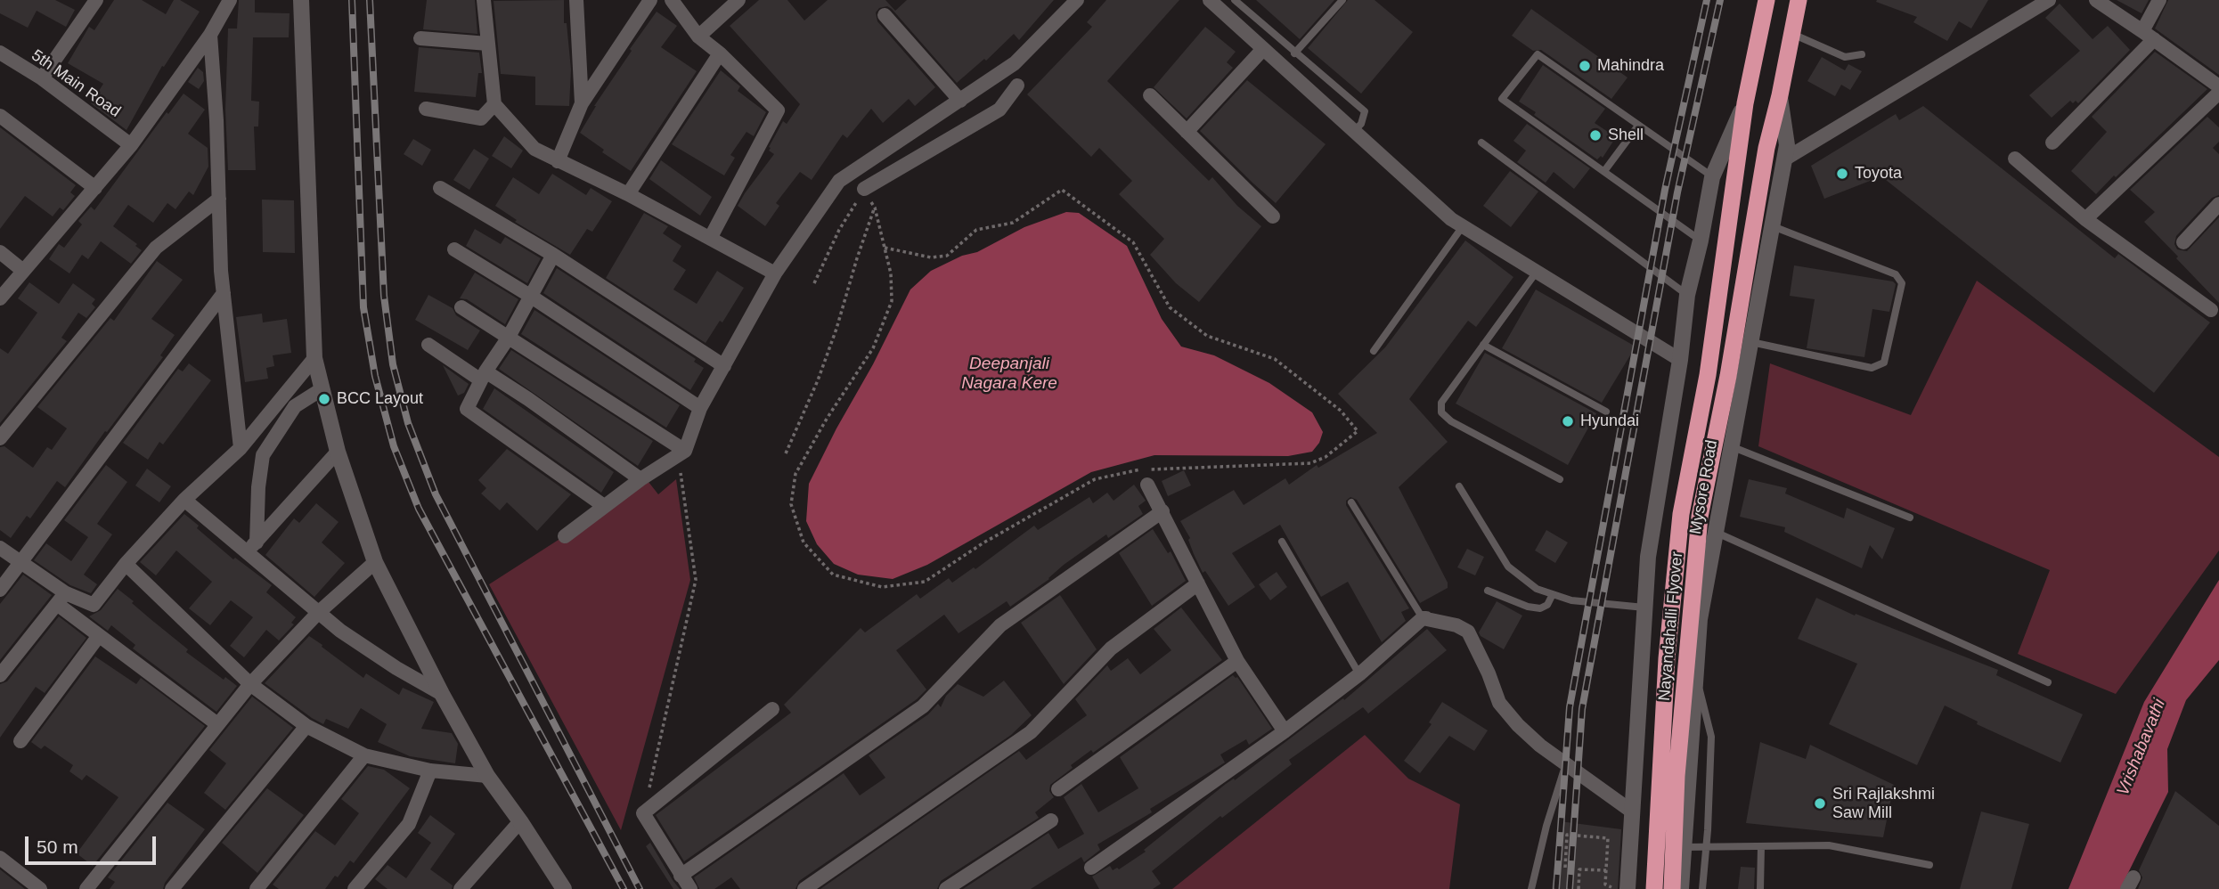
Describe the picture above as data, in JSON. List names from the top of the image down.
{
  "streets": {
    "highway": ["Mysore Road", "Nayandahalli Flyover"],
    "street": ["5th Main Road"]
  },
  "crossings": [
    ["Mysore Road", "Nayandahalli Flyover"]
  ],
  "water": ["Deepanjali Nagara Kere", "Vrishabavathi"],
  "places": [
    "Mahindra",
    "Shell",
    "Toyota",
    "BCC Layout",
    "Hyundai",
    "Sri Rajlakshmi Saw Mill"
  ],
  "scale_bar": "50 m"
}
